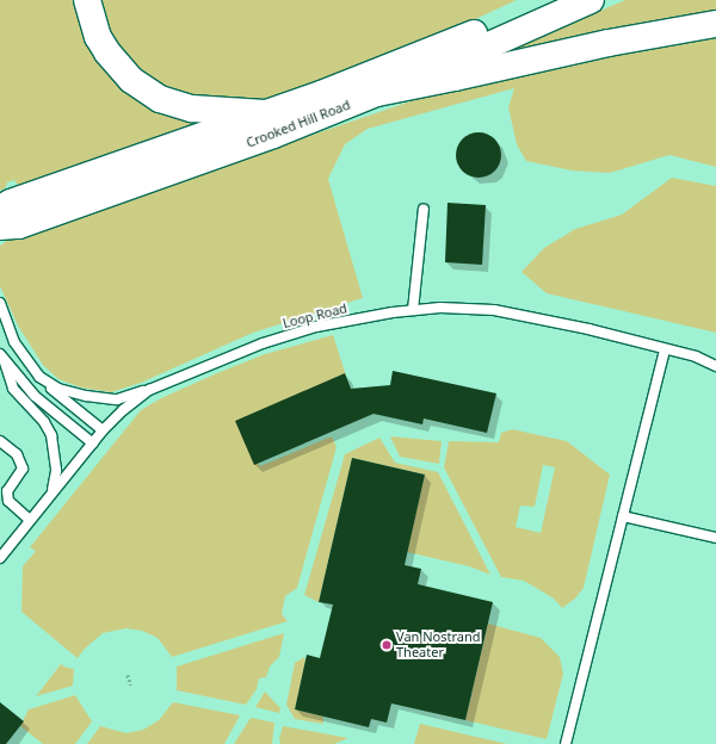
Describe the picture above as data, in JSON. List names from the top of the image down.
{
  "streets": {
    "main road": ["Crooked Hill Road"],
    "lane": ["Loop Road"]
  },
  "places": ["Van Nostrand Theater"]
}
